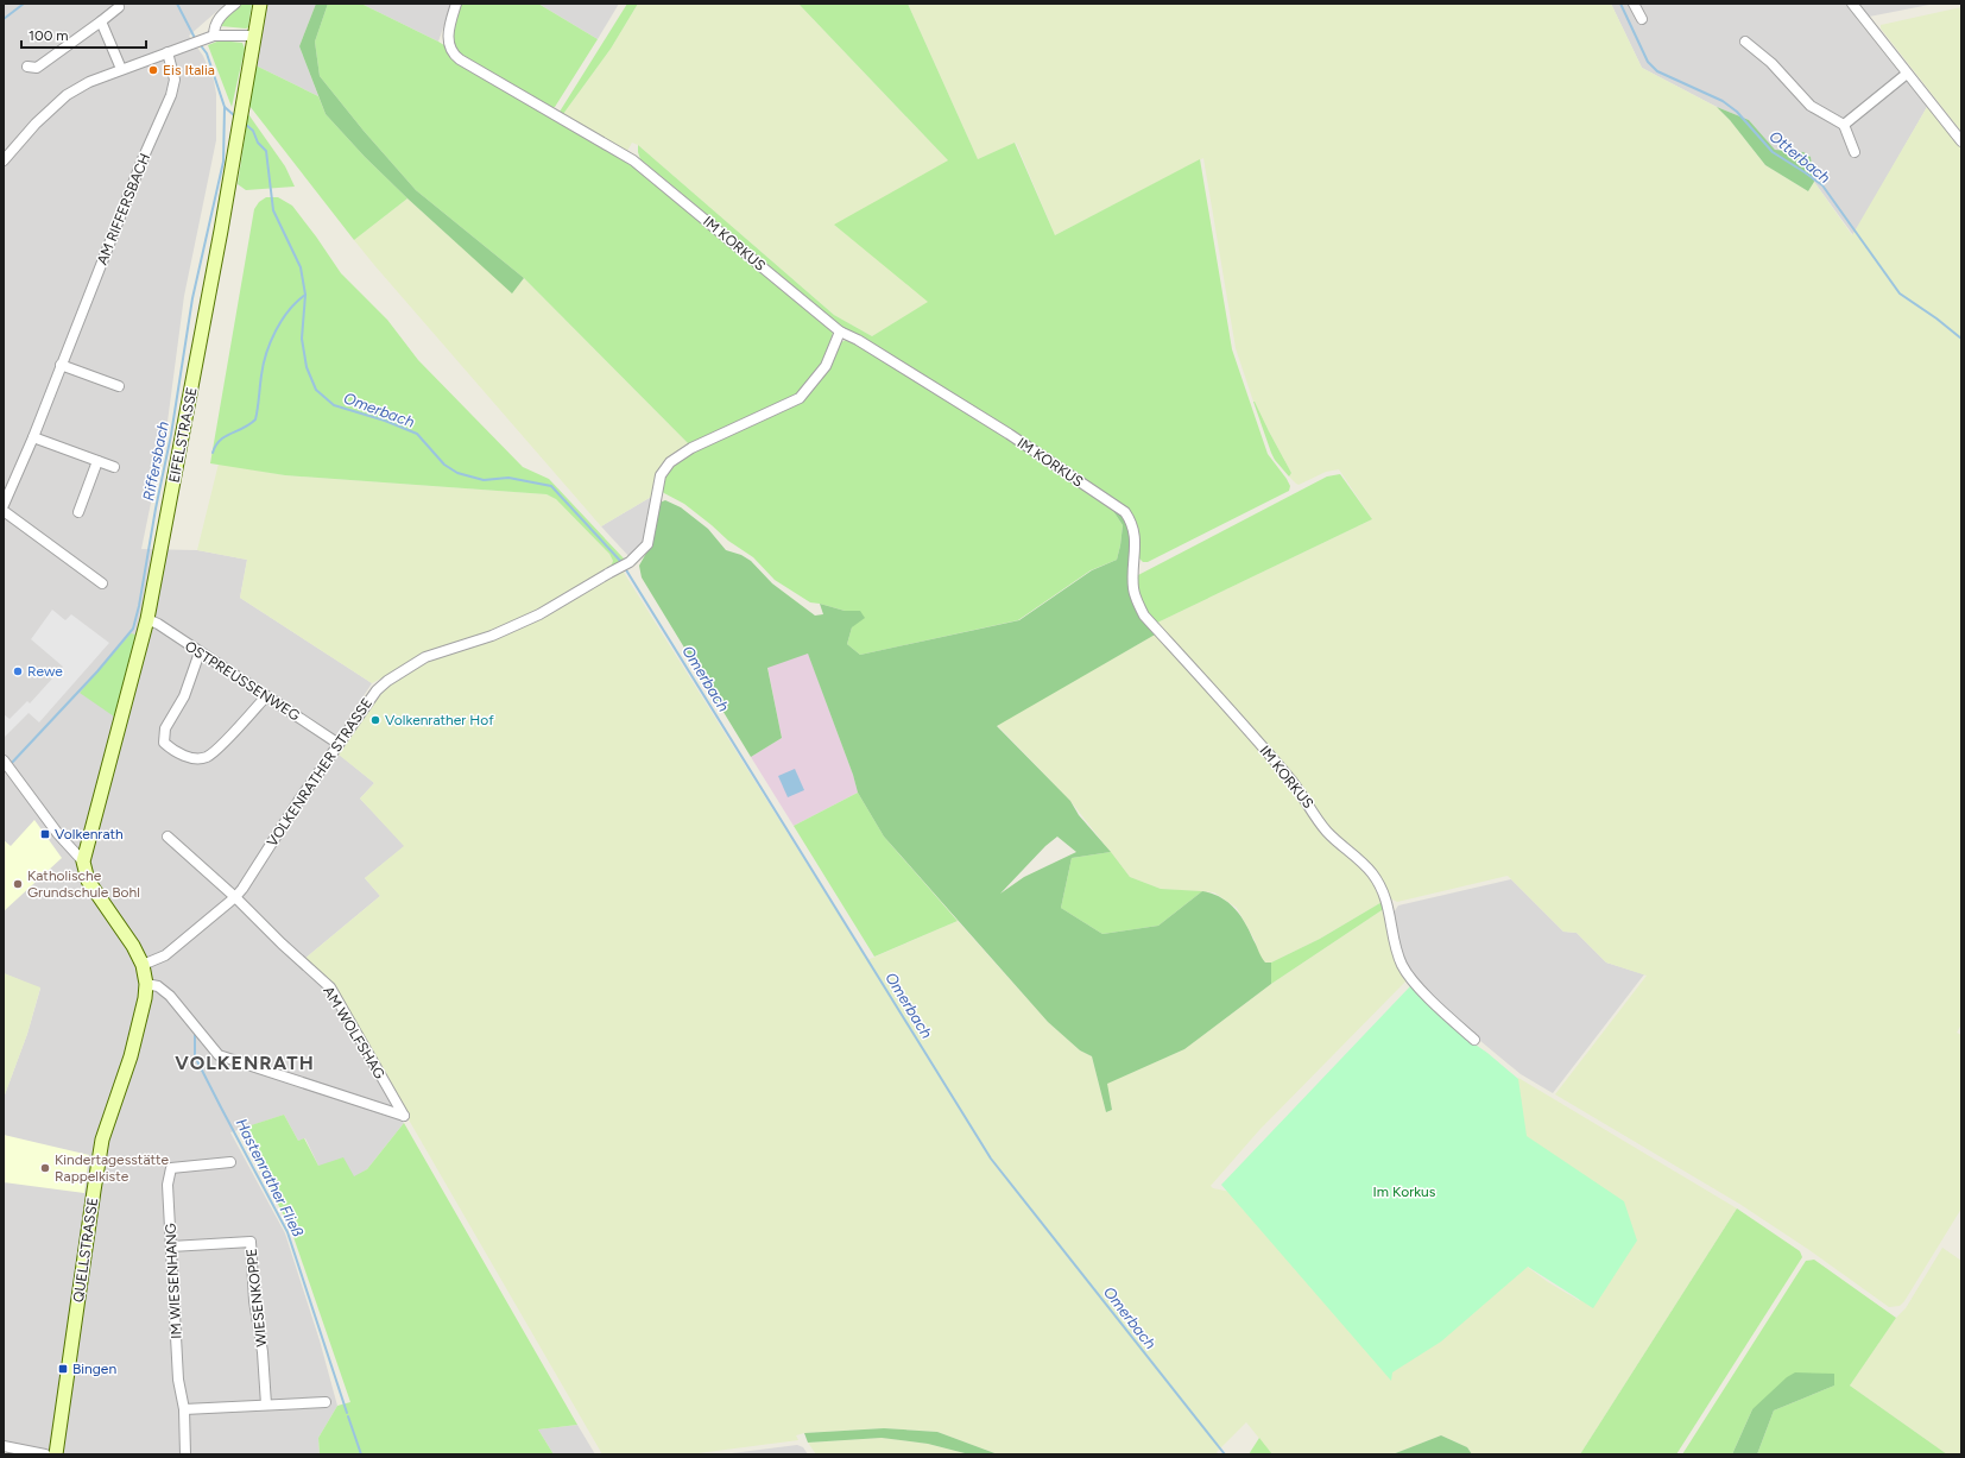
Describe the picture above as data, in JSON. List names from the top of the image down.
{
  "streets": {
    "main road": ["EIFELSTRASSE", "QUELLSTRASSE"],
    "street": [
      "AM RIFFERSBACH",
      "IM KORKUS",
      "OSTPREUSSENWEG",
      "VOLKENRATHER STRASSE",
      "AM WOLFSHAG",
      "IM WIESENHANG",
      "WIESENKOPPE"
    ]
  },
  "crossings": [
    ["IM KORKUS", "VOLKENRATHER STRASSE"],
    ["EIFELSTRASSE", "OSTPREUSSENWEG"],
    ["EIFELSTRASSE", "QUELLSTRASSE"],
    ["OSTPREUSSENWEG", "VOLKENRATHER STRASSE"],
    ["VOLKENRATHER STRASSE", "AM WOLFSHAG"],
    ["VOLKENRATHER STRASSE", "QUELLSTRASSE"],
    ["AM WOLFSHAG", "QUELLSTRASSE"],
    ["IM WIESENHANG", "WIESENKOPPE"]
  ],
  "districts": ["VOLKENRATH"],
  "water": [
    "Otterbach",
    "Omerbach",
    "Riffersbach",
    "Hastenrather Fließ"
  ],
  "parks": ["Im Korkus"],
  "places": {
    "other": [
      "Eis Italia",
      "Rewe",
      "Volkenrather Hof",
      "Katholische Grundschule Bohl",
      "Kindertagesstätte Rappelkiste"
    ],
    "transit": ["Volkenrath", "Bingen"]
  },
  "scale_bar": "100 m"
}
